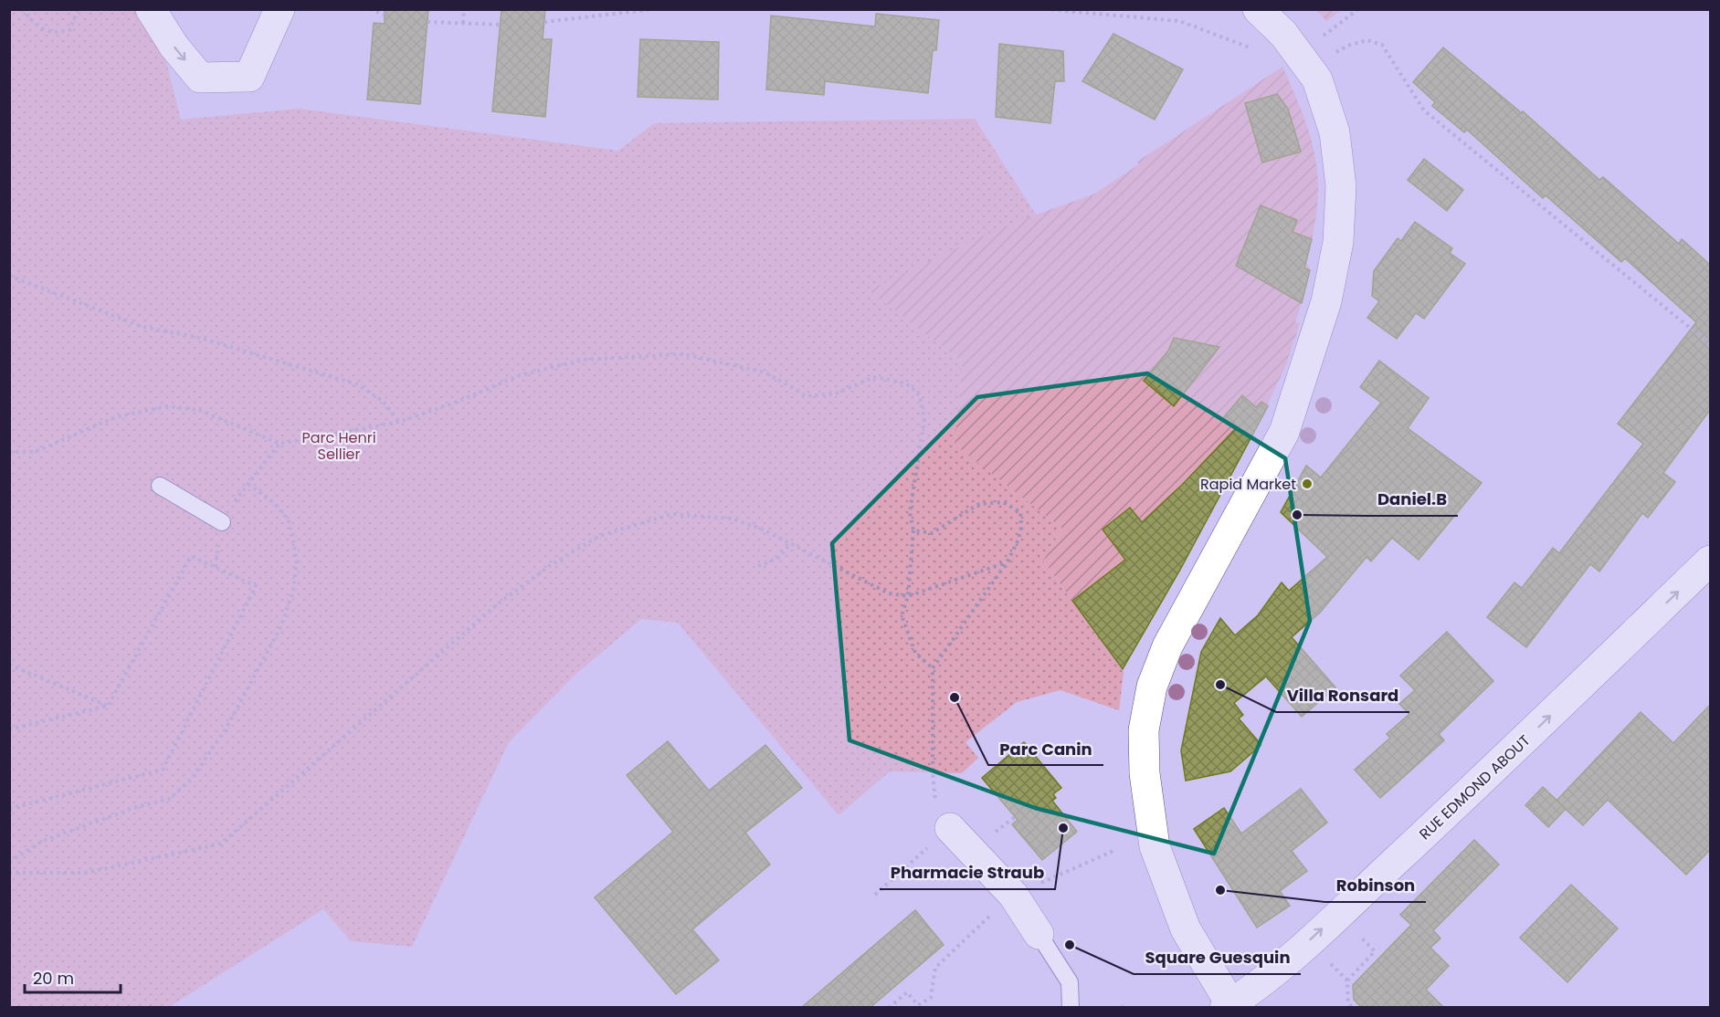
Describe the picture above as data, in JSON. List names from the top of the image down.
{
  "streets": {
    "street": ["RUE EDMOND ABOUT"]
  },
  "one_way": ["RUE EDMOND ABOUT"],
  "parks": ["Parc Henri Sellier"],
  "places": [
    "Rapid Market",
    "Daniel.B",
    "Villa Ronsard",
    "Parc Canin",
    "Pharmacie Straub",
    "Robinson",
    "Square Guesquin"
  ],
  "scale_bar": "20 m"
}
